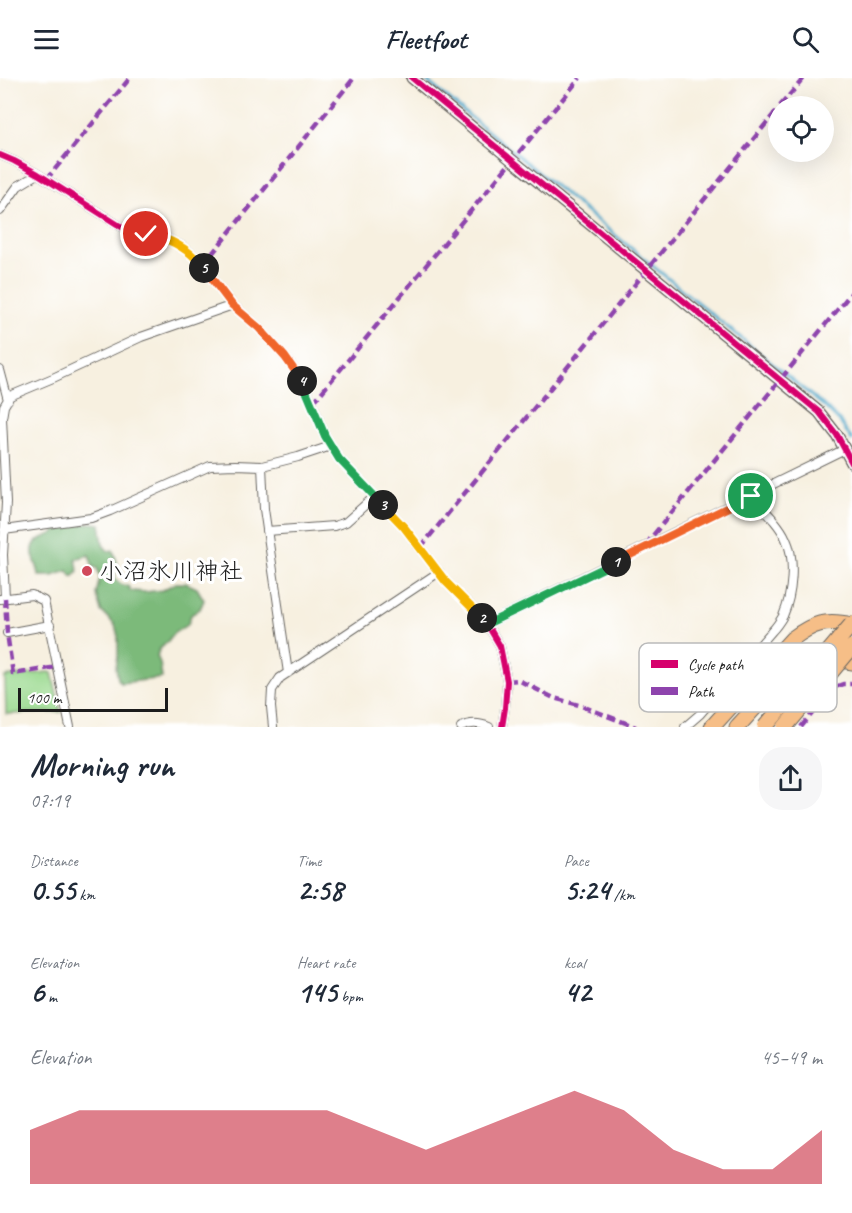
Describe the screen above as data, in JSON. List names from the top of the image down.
{
  "places": ["小沼氷川神社"],
  "legend": ["Cycle path", "Path"],
  "scale_bar": "100 m",
  "page": {
    "header": "Fleetfoot",
    "pins": [
      "5",
      "4",
      "3",
      "1",
      "2"
    ],
    "scale": "100 m",
    "heading": ["Morning run", "07:19"],
    "stats": [
      ["Distance", "0.55 km"],
      ["Time", "2:58"],
      ["Pace", "5:24 /km"],
      ["Elevation", "6 m"],
      ["Heart rate", "145 bpm"],
      ["kcal", "42"]
    ],
    "chart": ["Elevation", "45–49 m"]
  }
}
